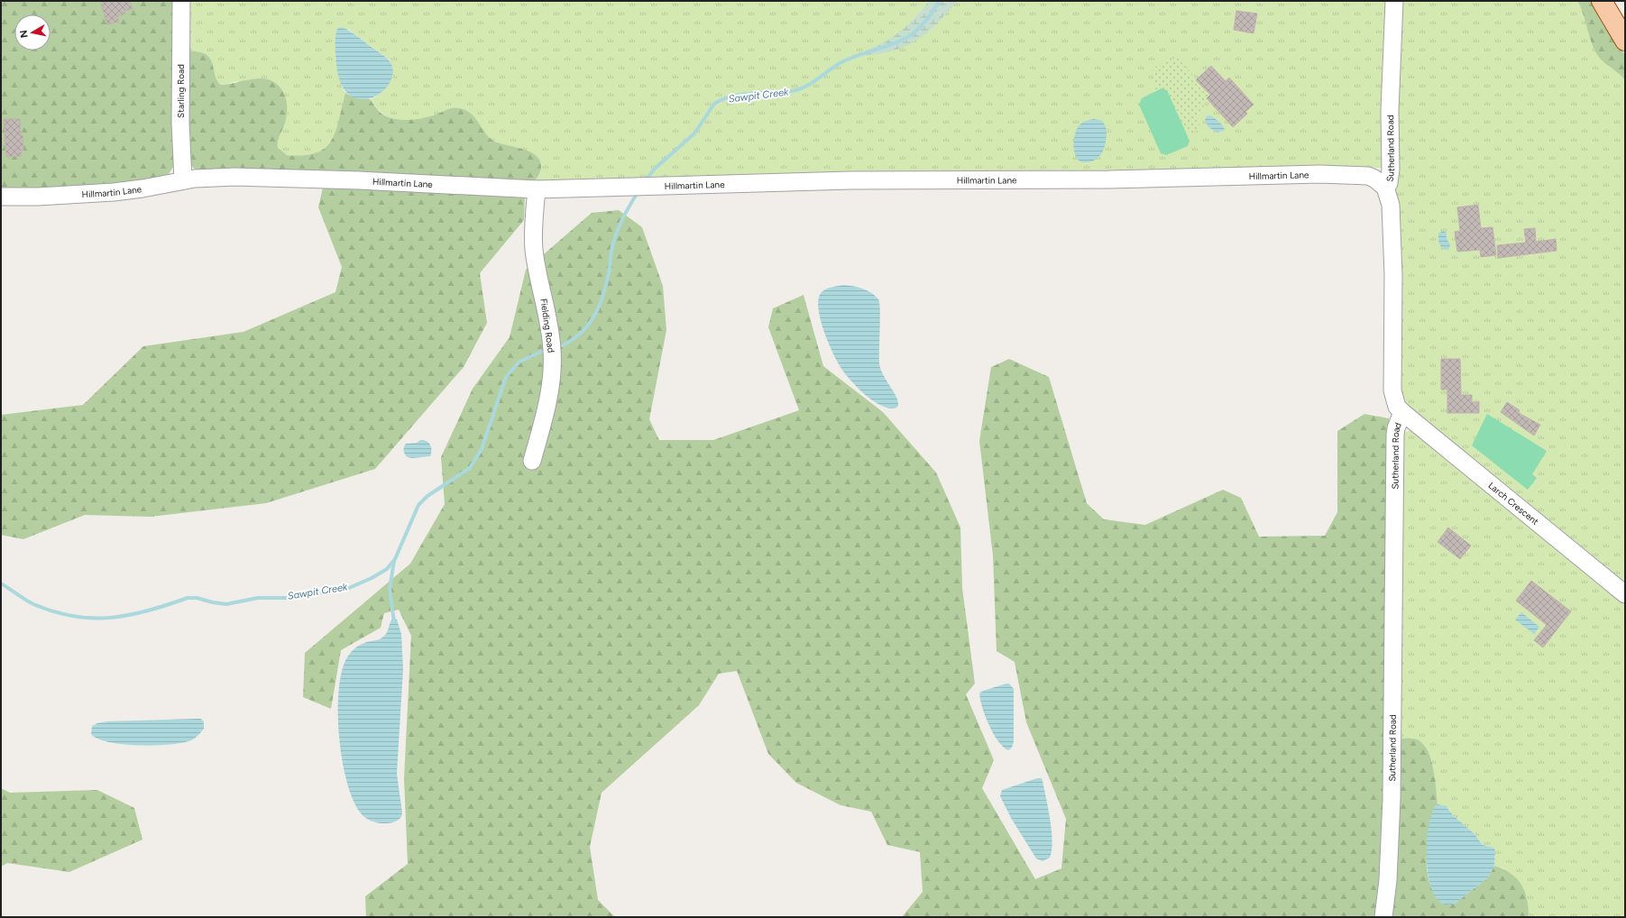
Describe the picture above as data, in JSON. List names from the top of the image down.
{
  "streets": {
    "street": [
      "Starling Road",
      "Sutherland Road",
      "Hillmartin Lane",
      "Fielding Road",
      "Larch Crescent"
    ]
  },
  "crossings": [
    ["Starling Road", "Hillmartin Lane"],
    ["Sutherland Road", "Hillmartin Lane"],
    ["Sutherland Road", "Larch Crescent"],
    ["Hillmartin Lane", "Fielding Road"]
  ],
  "water": ["Sawpit Creek"],
  "north": "left"
}
